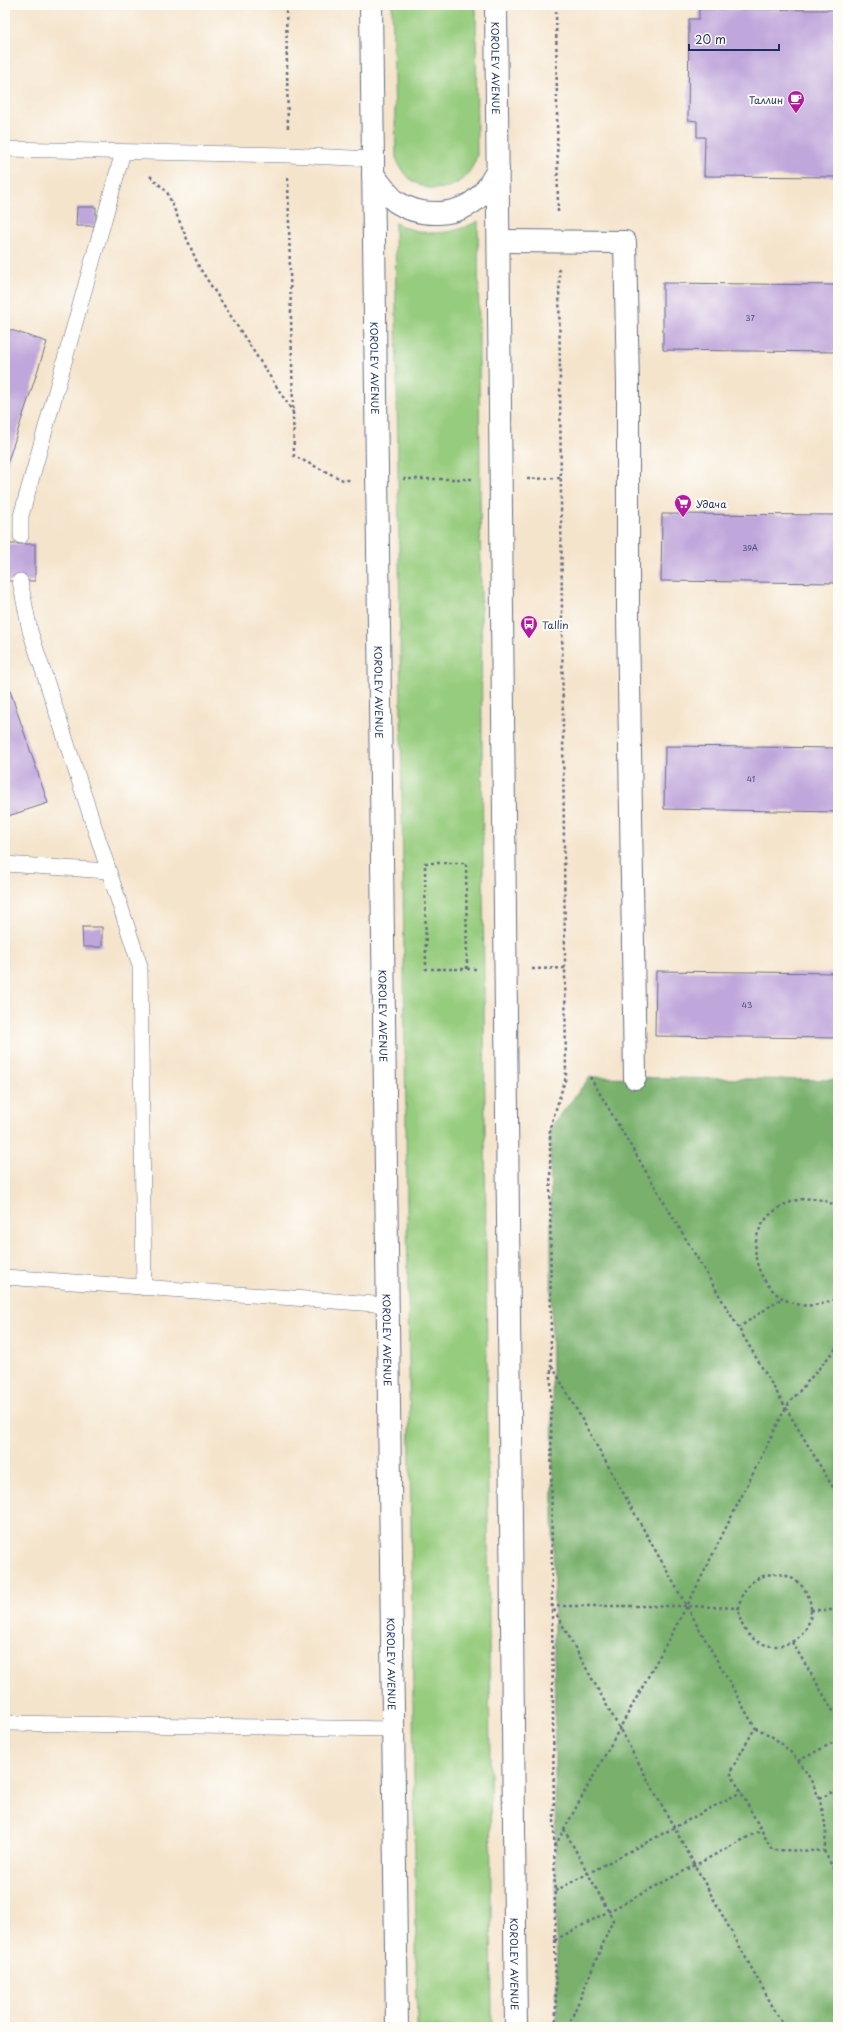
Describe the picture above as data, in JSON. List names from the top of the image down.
{
  "streets": {
    "main road": ["KOROLEV AVENUE"]
  },
  "places": {
    "cafe": ["Таллин"],
    "supermarket": ["Удача"],
    "bus stop": ["Tallin"]
  },
  "house_numbers": [
    "37",
    "39А",
    "41",
    "43"
  ],
  "scale_bar": "20 m"
}
